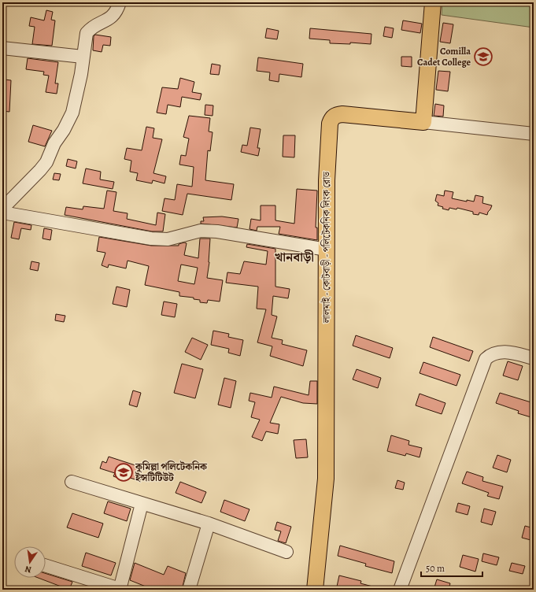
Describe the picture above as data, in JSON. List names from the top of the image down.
{
  "streets": {
    "main road": ["লালমাই - কোটবাড়ী - পলিটেকনিক লিংক রোড"]
  },
  "districts": ["খানবাড়ী"],
  "places": {
    "school or university": ["Comilla Cadet College", "কুমিল্লা পলিটেকনিক ইন্সটিটিউট"]
  },
  "scale_bar": "50 m",
  "north": "bottom"
}
